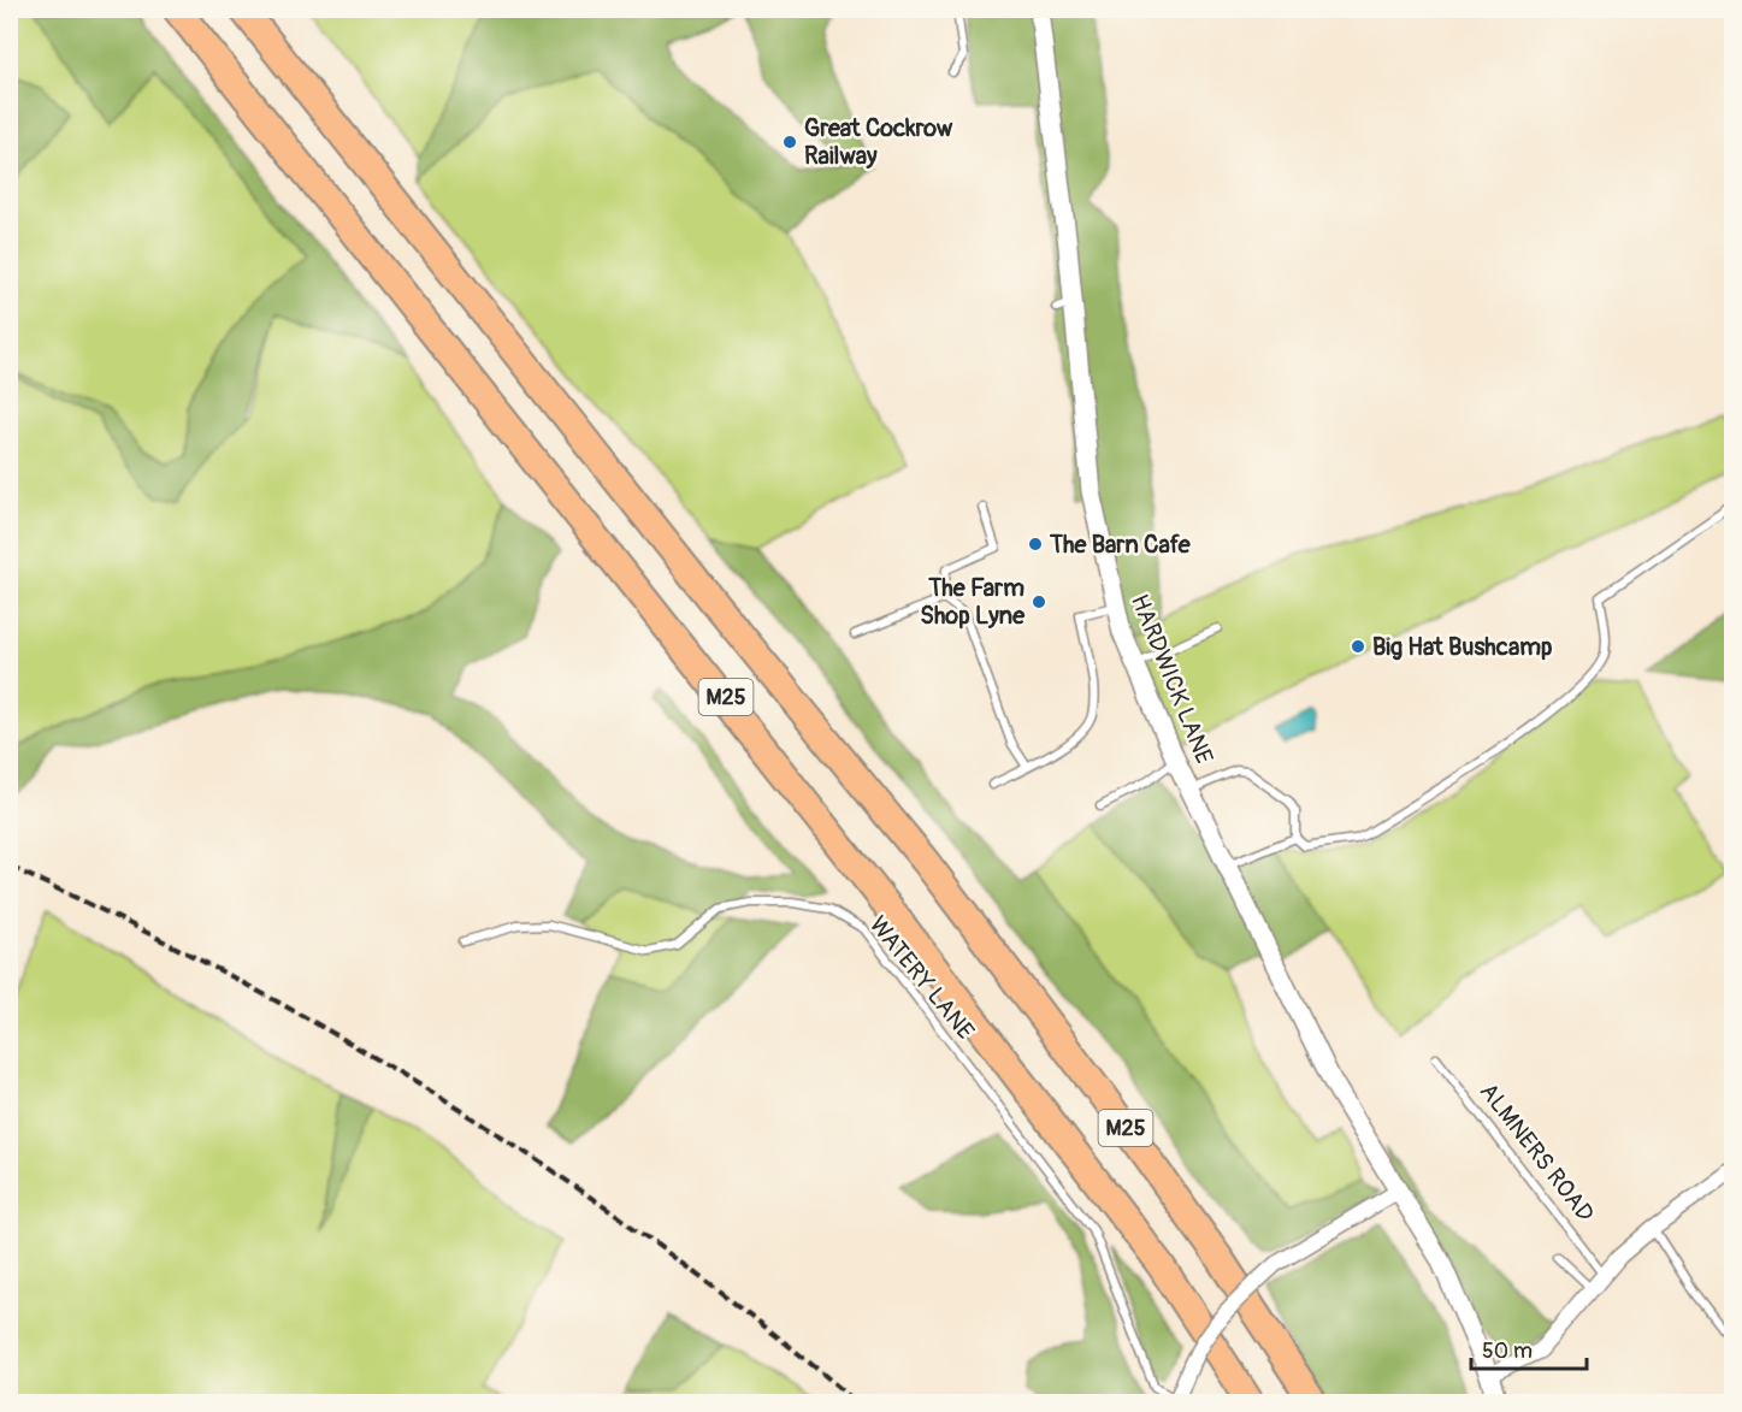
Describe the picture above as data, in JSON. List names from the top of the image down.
{
  "streets": {
    "highway": ["M25"],
    "street": ["HARDWICK LANE"],
    "lane": ["WATERY LANE", "ALMNERS ROAD"]
  },
  "places": [
    "Great Cockrow Railway",
    "The Barn Cafe",
    "The Farm Shop Lyne",
    "Big Hat Bushcamp"
  ],
  "scale_bar": "50 m"
}
